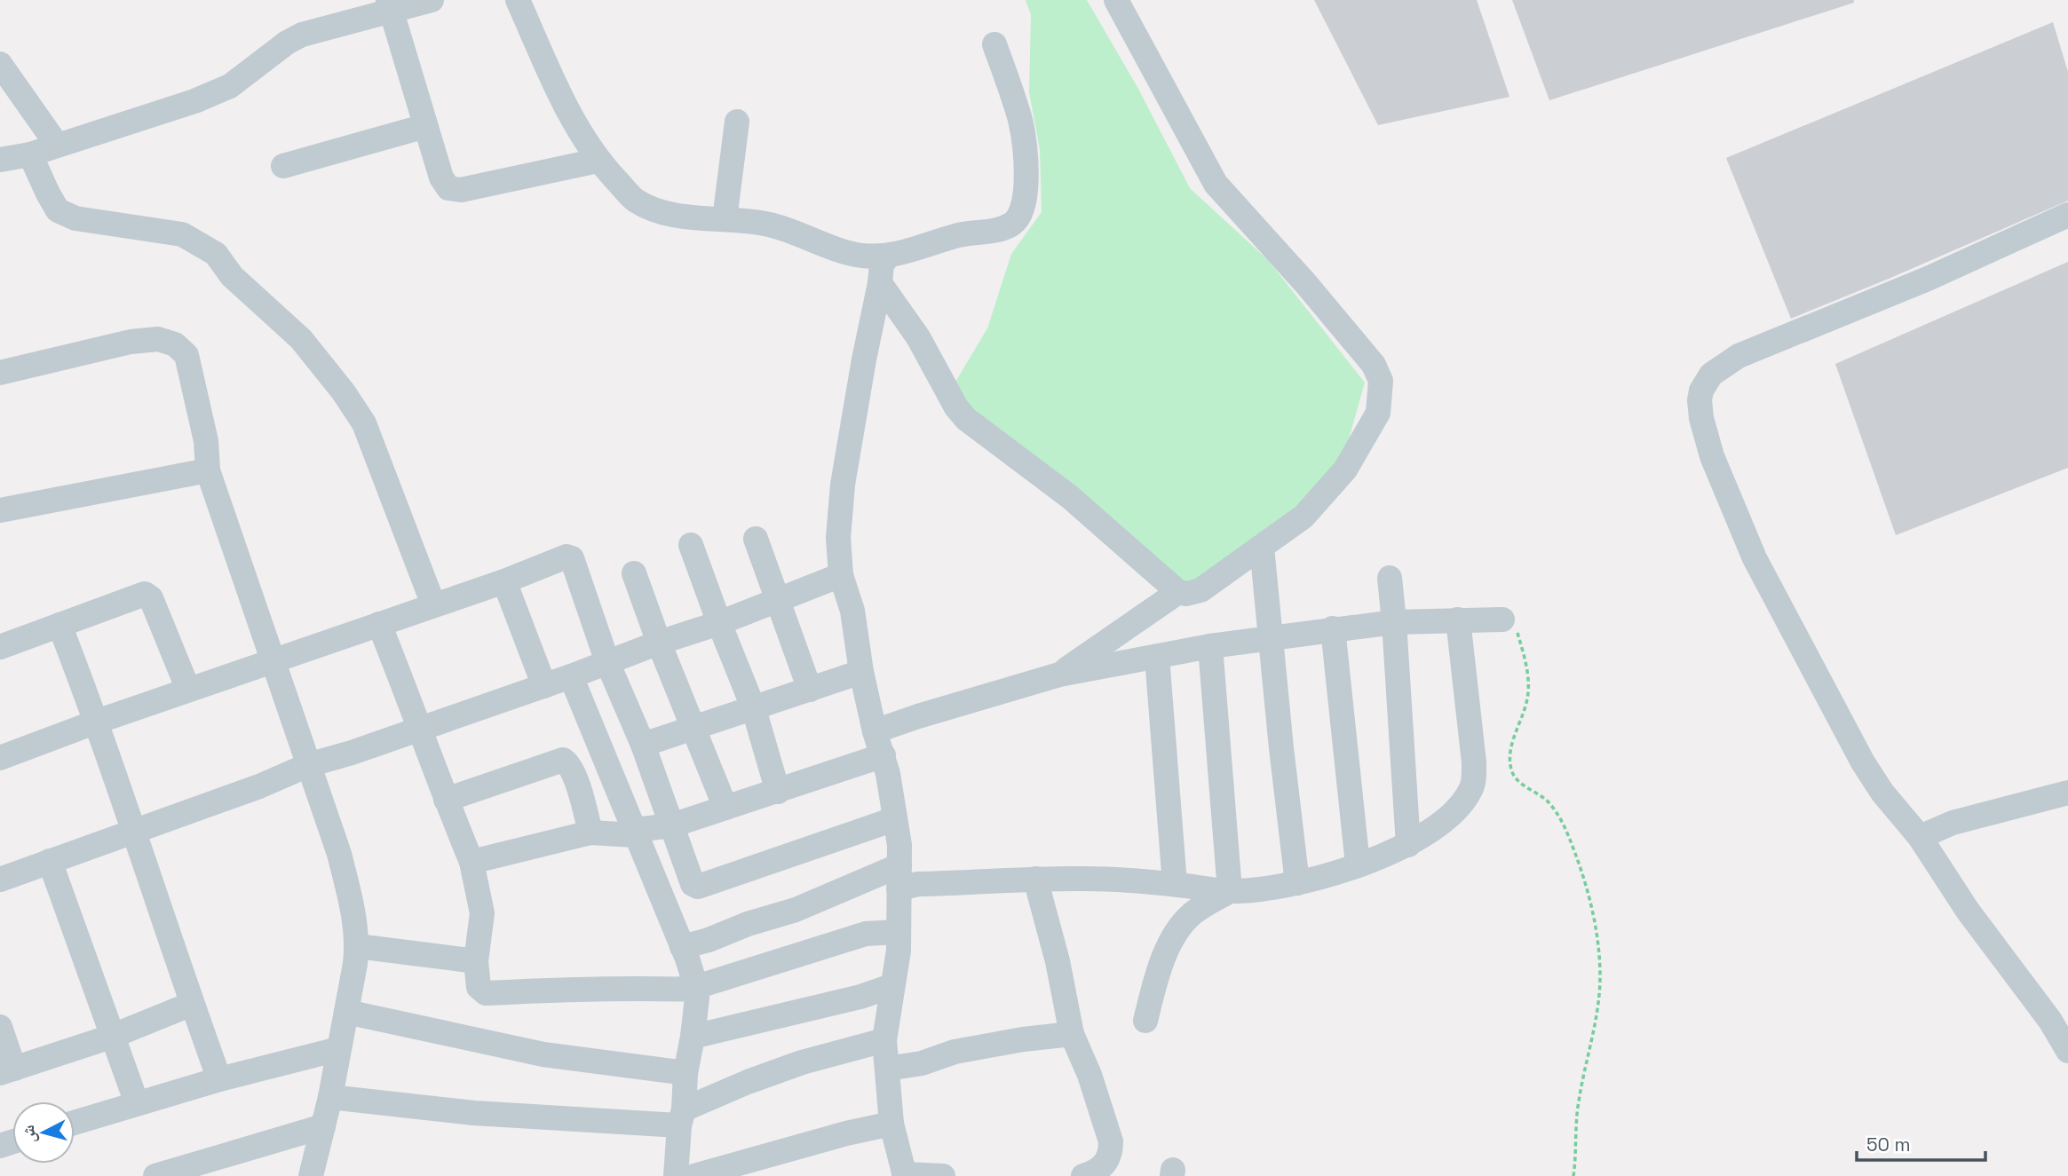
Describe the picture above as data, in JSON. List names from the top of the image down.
{
  "scale_bar": "50 m",
  "north": "left"
}
